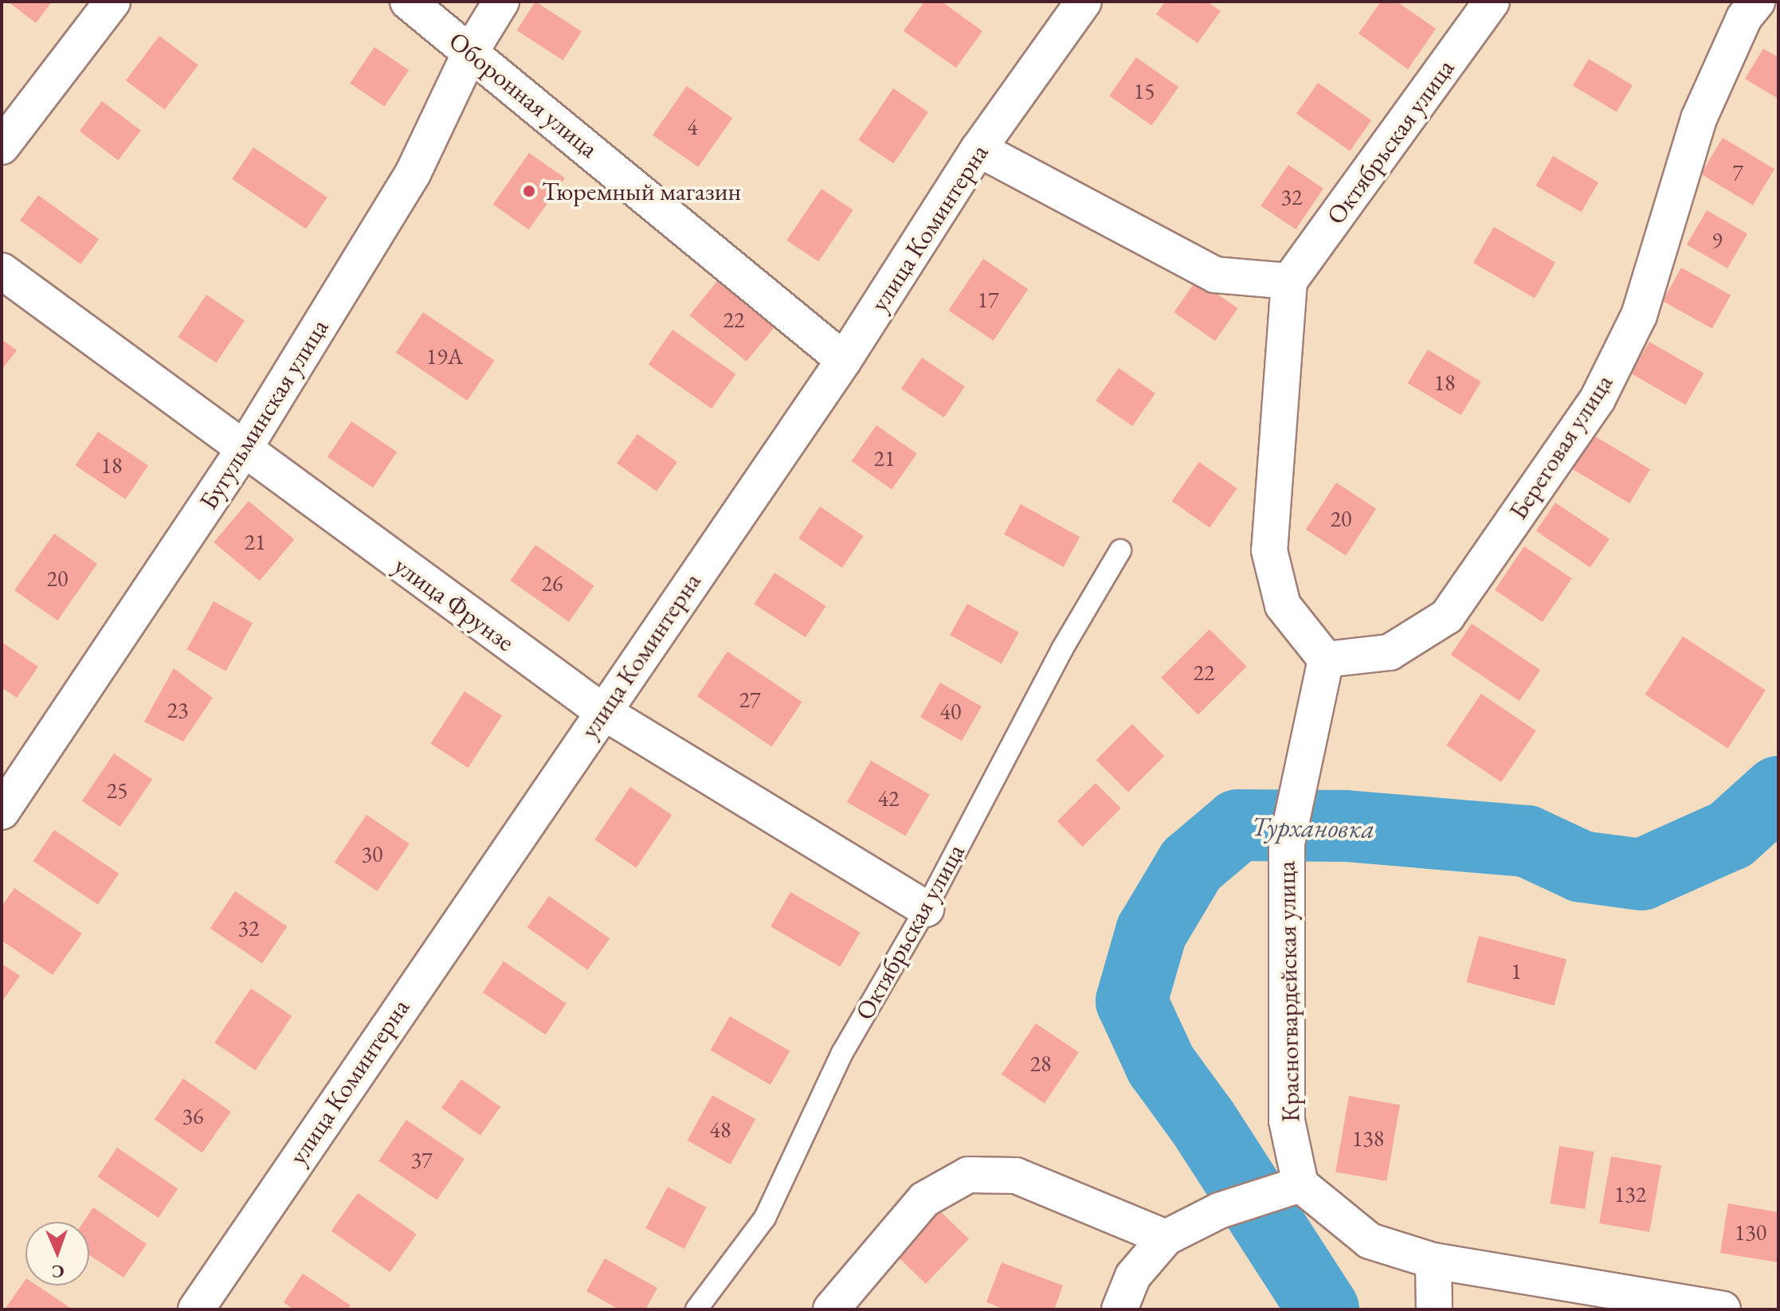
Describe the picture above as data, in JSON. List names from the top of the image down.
{
  "streets": {
    "street": [
      "Оборонная улица",
      "Октябрьская улица",
      "улица Коминтерна",
      "Бугульминская улица",
      "Береговая улица",
      "улица Фрунзе",
      "Красногвардейская улица"
    ]
  },
  "crossings": [
    ["Оборонная улица", "улица Коминтерна"],
    ["Оборонная улица", "Бугульминская улица"],
    ["Октябрьская улица", "улица Фрунзе"],
    ["улица Коминтерна", "улица Фрунзе"],
    ["Бугульминская улица", "улица Фрунзе"],
    ["Береговая улица", "Красногвардейская улица"]
  ],
  "water": ["Турхановка"],
  "places": ["Тюремный магазин"],
  "house_numbers": [
    "15",
    "4",
    "7",
    "32",
    "9",
    "17",
    "22",
    "19А",
    "18",
    "21",
    "18",
    "20",
    "21",
    "20",
    "26",
    "22",
    "27",
    "23",
    "40",
    "25",
    "42",
    "30",
    "32",
    "1",
    "28",
    "36",
    "48",
    "138",
    "37",
    "132",
    "130"
  ],
  "north": "bottom"
}
